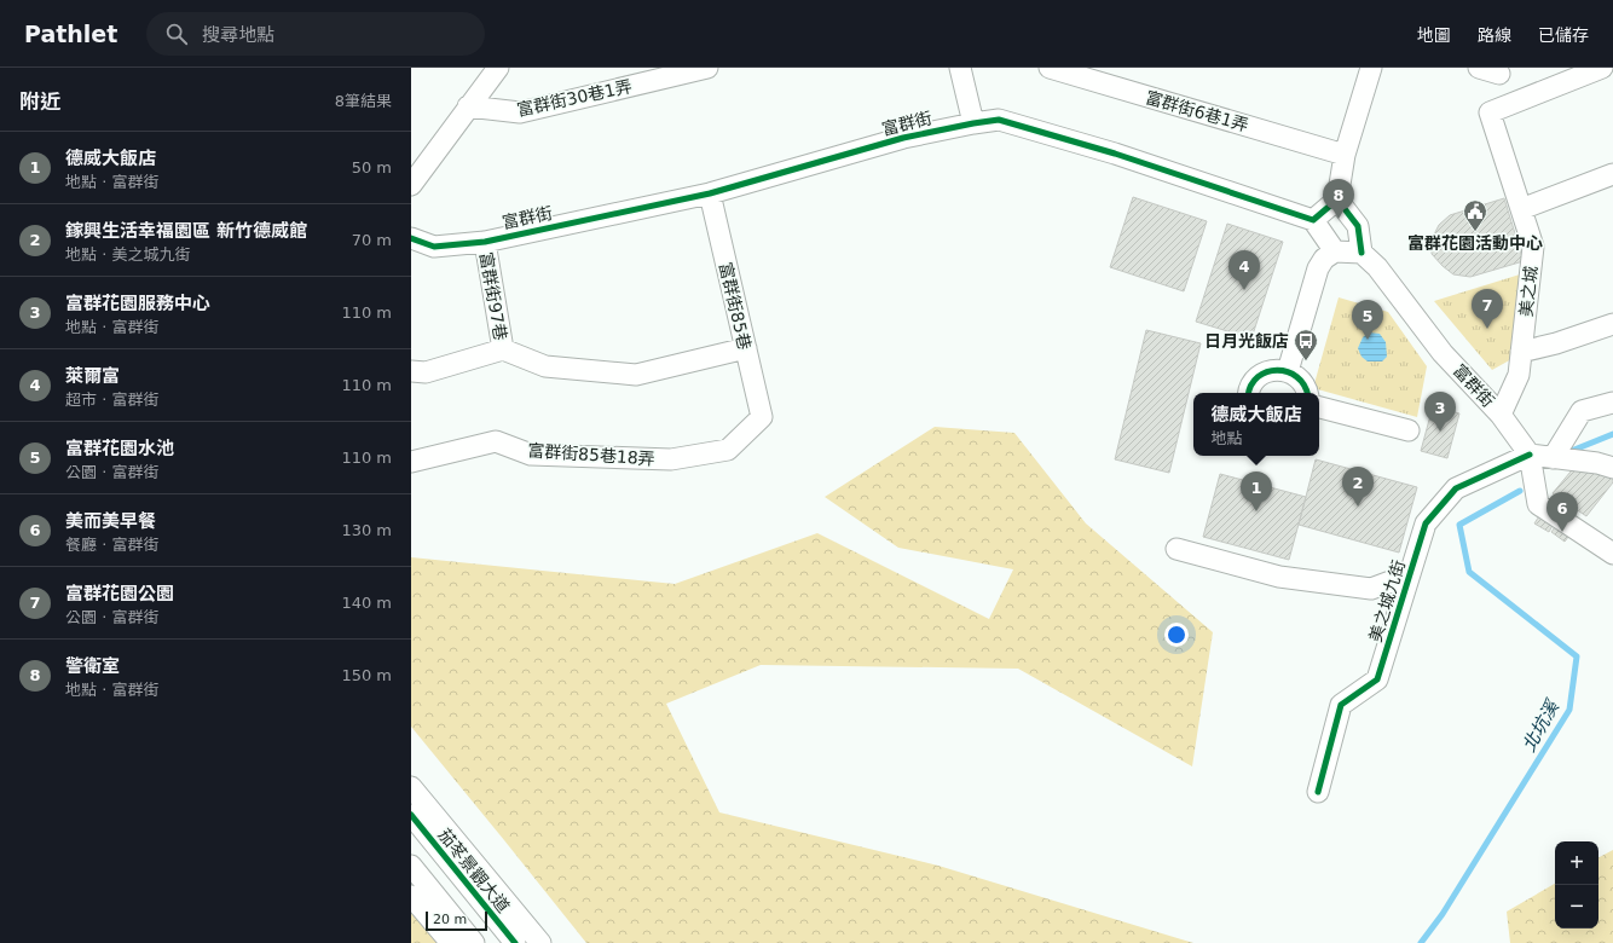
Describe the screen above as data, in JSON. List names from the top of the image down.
{
  "streets": {
    "street": [
      "富群街30巷1弄",
      "富群街6巷1弄",
      "富群街",
      "美之城",
      "富群街97巷",
      "富群街85巷",
      "富群街85巷18弄",
      "美之城九街",
      "茄苳景觀大道"
    ]
  },
  "crossings": [
    ["富群街", "美之城"],
    ["富群街", "富群街97巷"],
    ["富群街", "富群街85巷"],
    ["富群街", "美之城九街"],
    ["富群街85巷", "富群街85巷18弄"]
  ],
  "water": ["北坑溪"],
  "places": {
    "public building": ["富群花園活動中心"],
    "bus stop": ["日月光飯店"]
  },
  "scale_bar": "20 m",
  "page": {
    "header": "Pathlet",
    "search": "搜尋地點",
    "nav": ["地圖", "路線", "已儲存"],
    "heading": ["附近", "8筆結果"],
    "list": [
      {
        "mark": "1",
        "name": "德威大飯店",
        "note": "地點 · 富群街",
        "value": "50 m"
      },
      {
        "mark": "2",
        "name": "鎵興生活幸福園區 新竹德威館",
        "note": "地點 · 美之城九街",
        "value": "70 m"
      },
      {
        "mark": "3",
        "name": "富群花園服務中心",
        "note": "地點 · 富群街",
        "value": "110 m"
      },
      {
        "mark": "4",
        "name": "萊爾富",
        "note": "超市 · 富群街",
        "value": "110 m"
      },
      {
        "mark": "5",
        "name": "富群花園水池",
        "note": "公園 · 富群街",
        "value": "110 m"
      },
      {
        "mark": "6",
        "name": "美而美早餐",
        "note": "餐廳 · 富群街",
        "value": "130 m"
      },
      {
        "mark": "7",
        "name": "富群花園公園",
        "note": "公園 · 富群街",
        "value": "140 m"
      },
      {
        "mark": "8",
        "name": "警衛室",
        "note": "地點 · 富群街",
        "value": "150 m"
      }
    ],
    "pins": [
      "8",
      "4",
      "7",
      "5",
      "3",
      "2",
      "1",
      "6"
    ],
    "popup": ["德威大飯店", "地點"],
    "map_buttons": ["+", "−"],
    "scale": "20 m"
  }
}
